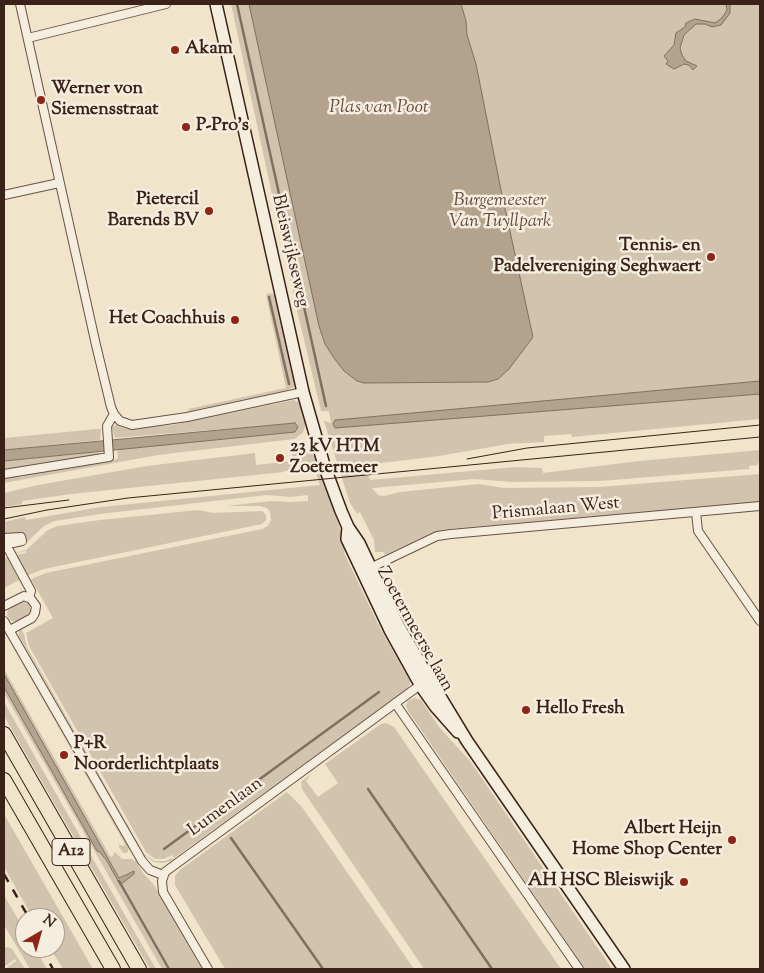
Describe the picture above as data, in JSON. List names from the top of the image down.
{
  "streets": {
    "highway": ["A12"],
    "street": [
      "Bleiswijkseweg",
      "Prismalaan West",
      "Zoetermeerse laan",
      "Lumenlaan"
    ]
  },
  "crossings": [
    ["Bleiswijkseweg", "Zoetermeerse laan"],
    ["Prismalaan West", "Zoetermeerse laan"],
    ["Zoetermeerse laan", "Lumenlaan"]
  ],
  "water": ["Plas van Poot"],
  "parks": ["Burgemeester Van Tuyllpark"],
  "places": [
    "Akam",
    "Werner von Siemensstraat",
    "P-Pro's",
    "Pietercil Barends BV",
    "Tennis- en Padelvereniging Seghwaert",
    "Het Coachhuis",
    "23 kV HTM Zoetermeer",
    "Hello Fresh",
    "P+R Noorderlichtplaats",
    "Albert Heijn Home Shop Center",
    "AH HSC Bleiswijk"
  ],
  "north": "top right"
}
